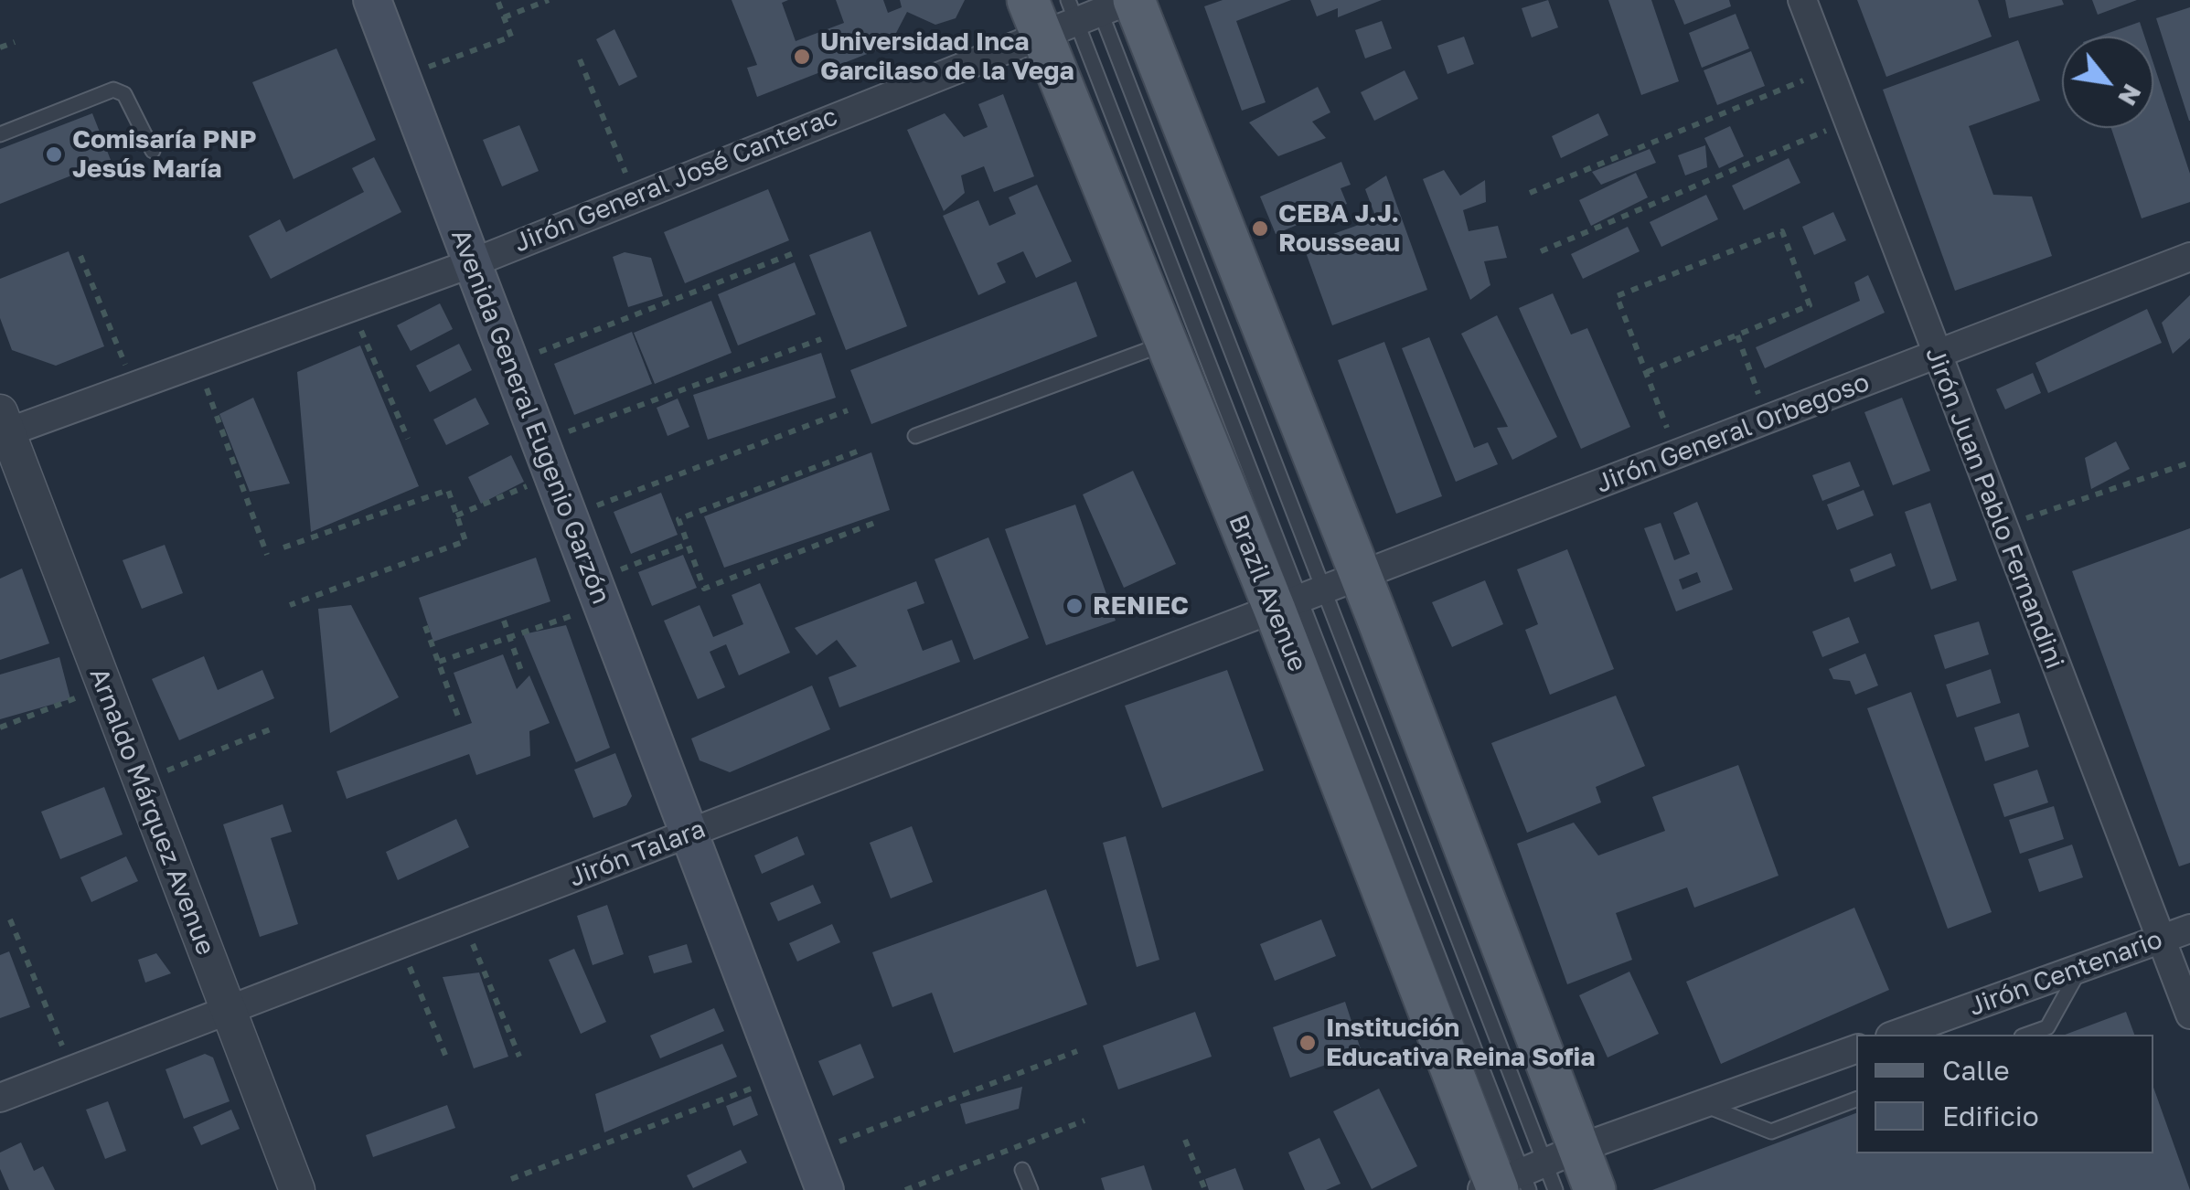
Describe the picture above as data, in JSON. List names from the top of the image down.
{
  "streets": {
    "main road": ["Avenida General Eugenio Garzón", "Brazil Avenue"],
    "street": [
      "Jirón General José Canterac",
      "Jirón General Orbegoso",
      "Jirón Juan Pablo Fernandini",
      "Arnaldo Márquez Avenue",
      "Jirón Talara",
      "Jirón Centenario"
    ]
  },
  "crossings": [
    ["Jirón General José Canterac", "Avenida General Eugenio Garzón"],
    ["Jirón General José Canterac", "Brazil Avenue"],
    ["Jirón General José Canterac", "Arnaldo Márquez Avenue"],
    ["Avenida General Eugenio Garzón", "Jirón Talara"],
    ["Jirón General Orbegoso", "Jirón Juan Pablo Fernandini"],
    ["Jirón General Orbegoso", "Brazil Avenue"],
    ["Jirón General Orbegoso", "Jirón Talara"],
    ["Jirón Juan Pablo Fernandini", "Jirón Centenario"],
    ["Brazil Avenue", "Jirón Talara"],
    ["Arnaldo Márquez Avenue", "Jirón Talara"]
  ],
  "places": [
    "Universidad Inca Garcilaso de la Vega",
    "Comisaría PNP Jesús María",
    "CEBA J.J. Rousseau",
    "RENIEC",
    "Institución Educativa Reina Sofia"
  ],
  "legend": ["Calle", "Edificio"],
  "north": "bottom right"
}
